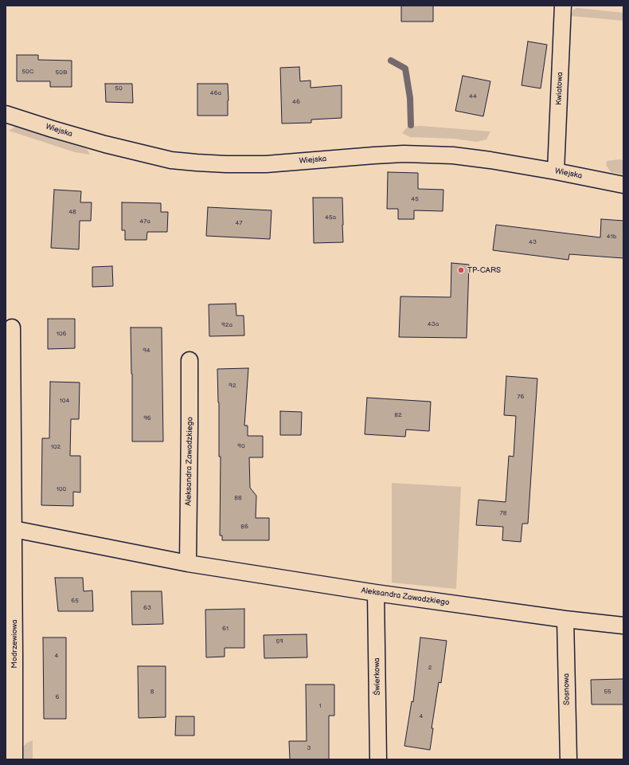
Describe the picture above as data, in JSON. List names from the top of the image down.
{
  "streets": {
    "street": [
      "Kwiatowa",
      "Wiejska",
      "Aleksandra Zawadzkiego",
      "Modrzewiowa",
      "Świerkowa",
      "Sosnowa"
    ]
  },
  "crossings": [
    ["Kwiatowa", "Wiejska"],
    ["Aleksandra Zawadzkiego", "Modrzewiowa"],
    ["Aleksandra Zawadzkiego", "Świerkowa"],
    ["Aleksandra Zawadzkiego", "Sosnowa"]
  ],
  "places": ["TP-CARS"],
  "house_numbers": [
    "50C",
    "50B",
    "50",
    "46a",
    "44",
    "46",
    "45",
    "48",
    "45a",
    "47a",
    "47",
    "41b",
    "43",
    "43a",
    "92a",
    "106",
    "94",
    "92",
    "76",
    "104",
    "82",
    "96",
    "90",
    "102",
    "100",
    "88",
    "78",
    "86",
    "65",
    "63",
    "61",
    "59",
    "4",
    "2",
    "8",
    "55",
    "6",
    "1",
    "4",
    "3"
  ]
}
